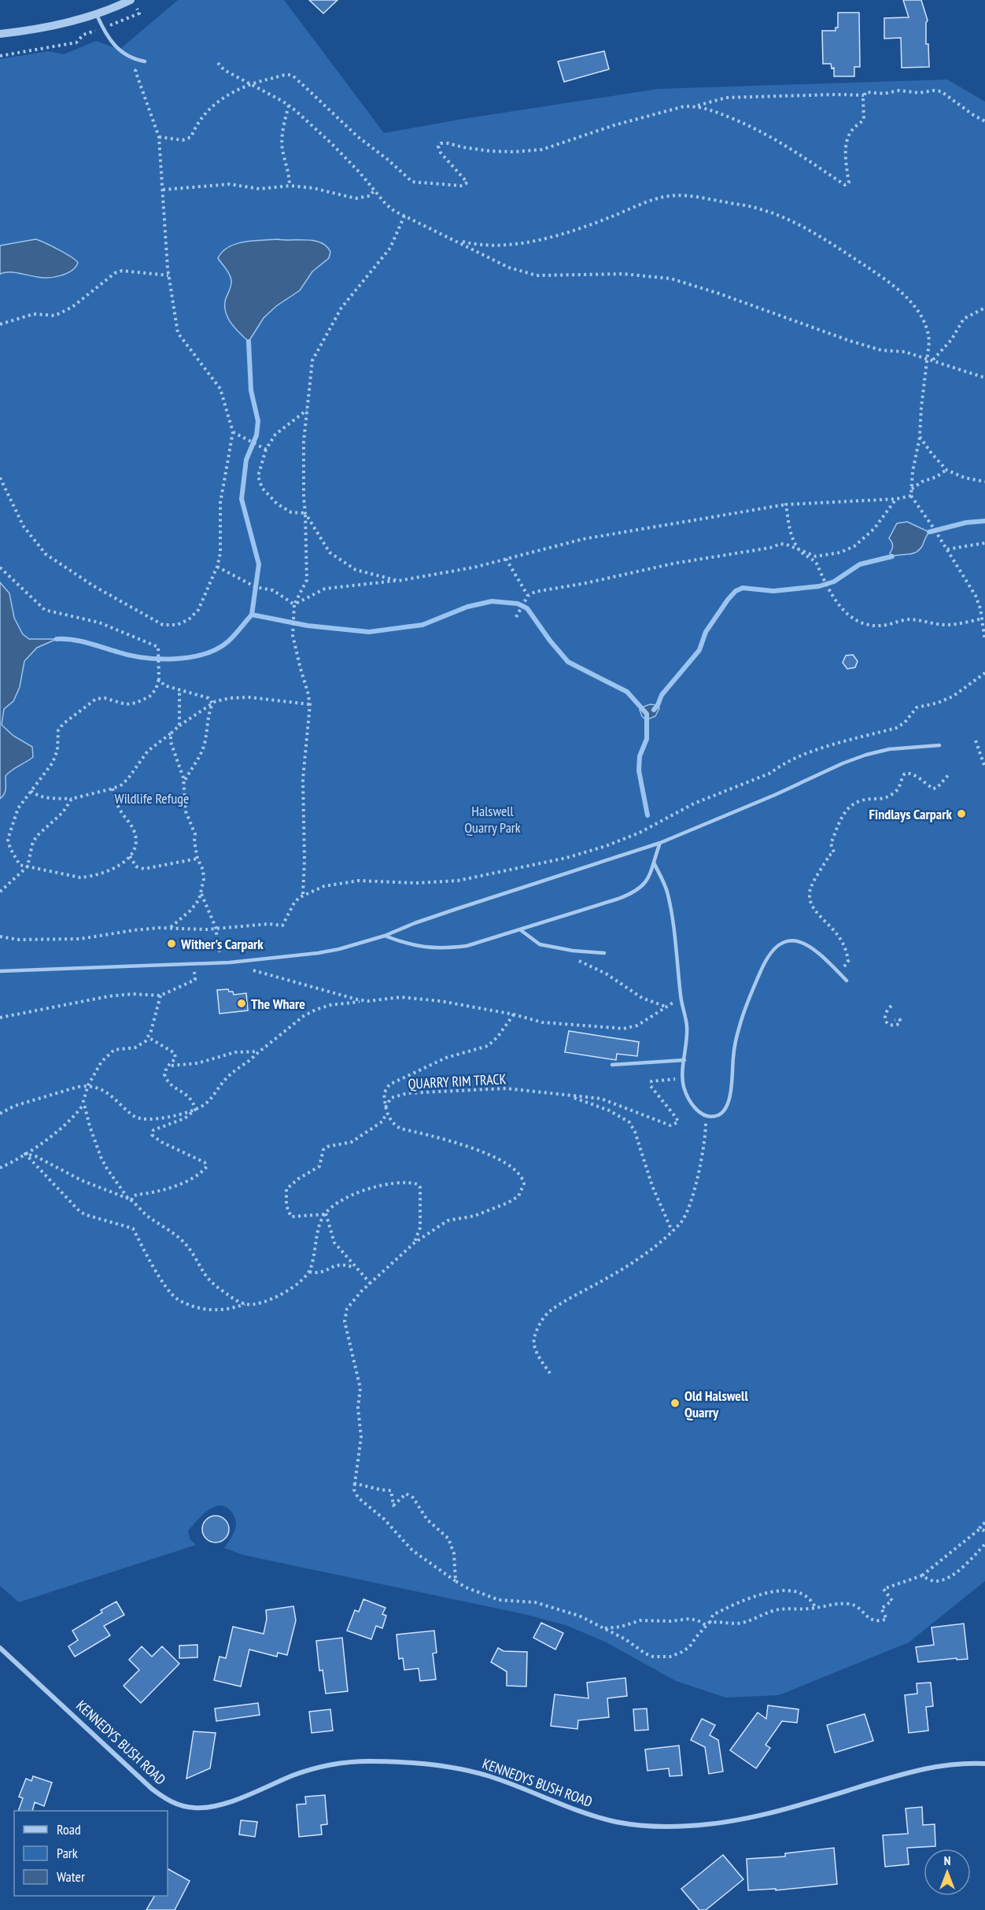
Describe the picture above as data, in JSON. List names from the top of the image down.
{
  "streets": {
    "street": ["KENNEDYS BUSH ROAD"],
    "path": ["QUARRY RIM TRACK"]
  },
  "parks": ["Wildlife Refuge", "Halswell Quarry Park"],
  "places": [
    "Findlays Carpark",
    "Wither's Carpark",
    "The Whare",
    "Old Halswell Quarry"
  ],
  "legend": ["Road", "Park", "Water"],
  "north": "top"
}
